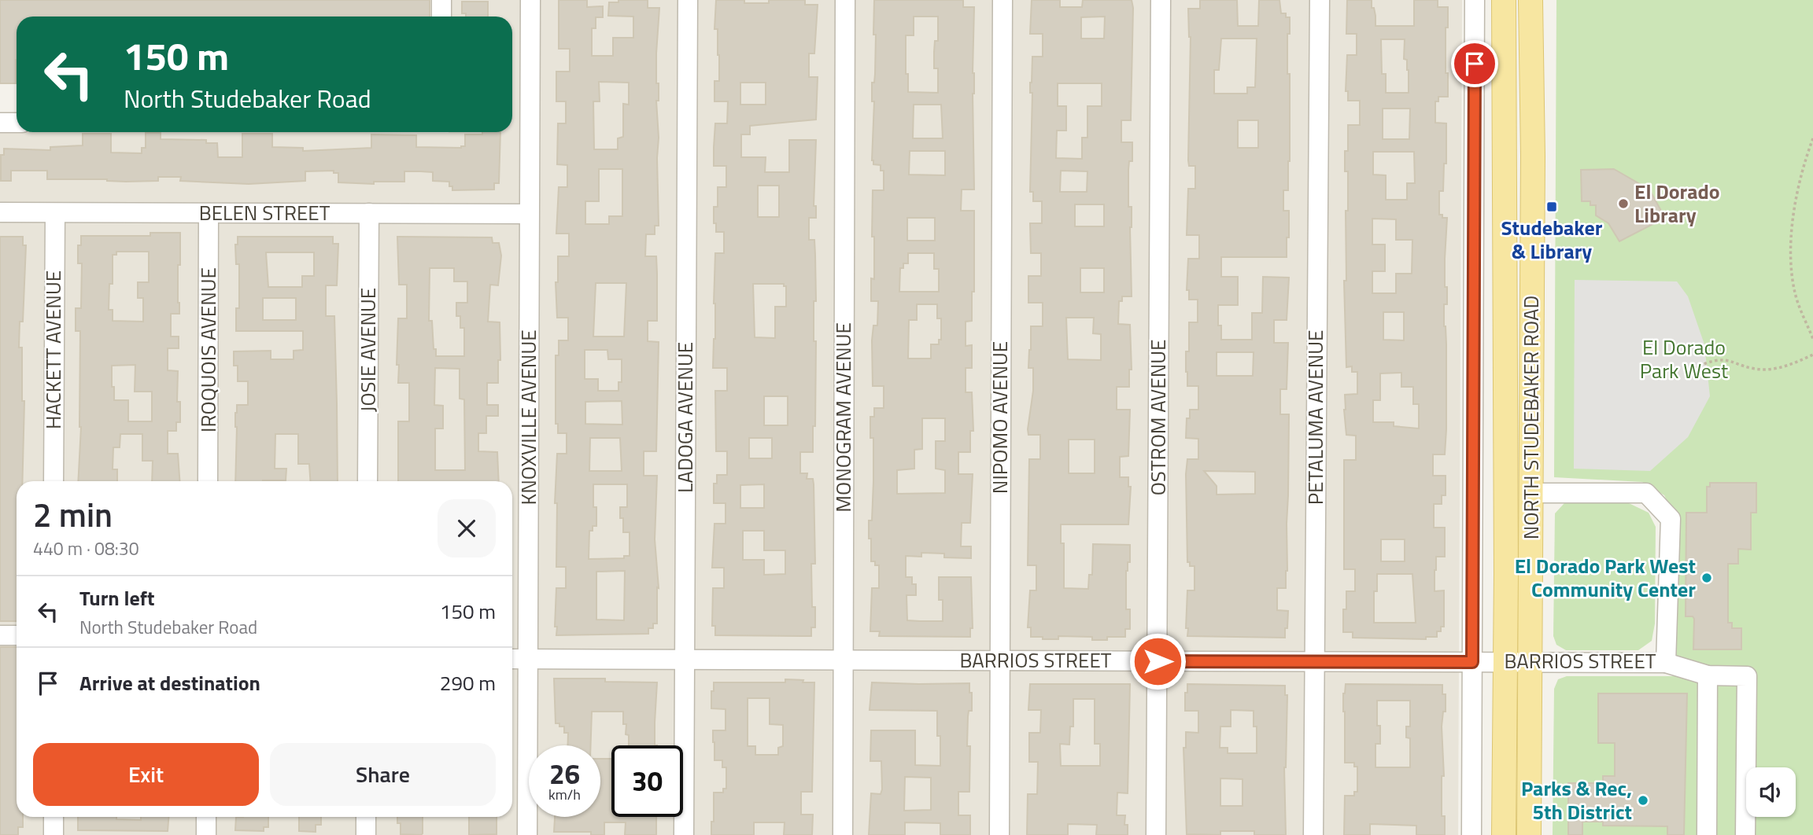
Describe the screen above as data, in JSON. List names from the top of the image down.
{
  "streets": {
    "main road": ["NORTH STUDEBAKER ROAD"],
    "street": [
      "BELEN STREET",
      "HACKETT AVENUE",
      "IROQUOIS AVENUE",
      "JOSIE AVENUE",
      "KNOXVILLE AVENUE",
      "LADOGA AVENUE",
      "MONOGRAM AVENUE",
      "NIPOMO AVENUE",
      "OSTROM AVENUE",
      "PETALUMA AVENUE",
      "BARRIOS STREET"
    ]
  },
  "crossings": [
    ["BELEN STREET", "HACKETT AVENUE"],
    ["BELEN STREET", "IROQUOIS AVENUE"],
    ["BELEN STREET", "JOSIE AVENUE"],
    ["BELEN STREET", "KNOXVILLE AVENUE"],
    ["KNOXVILLE AVENUE", "BARRIOS STREET"],
    ["LADOGA AVENUE", "BARRIOS STREET"],
    ["MONOGRAM AVENUE", "BARRIOS STREET"],
    ["NIPOMO AVENUE", "BARRIOS STREET"],
    ["OSTROM AVENUE", "BARRIOS STREET"],
    ["PETALUMA AVENUE", "BARRIOS STREET"],
    ["NORTH STUDEBAKER ROAD", "BARRIOS STREET"]
  ],
  "parks": ["El Dorado Park West"],
  "places": {
    "other": ["El Dorado Library", "El Dorado Park West Community Center", "Parks & Rec, 5th District"],
    "transit": ["Studebaker & Library"]
  },
  "page": {
    "turn": ["150 m", "North Studebaker Road"],
    "heading": ["2 min", "440 m · 08:30"],
    "list": [
      {
        "name": "Turn left",
        "note": "North Studebaker Road",
        "value": "150 m"
      },
      {
        "name": "Arrive at destination",
        "value": "290 m"
      }
    ],
    "buttons": ["Exit", "Share"],
    "speed": "26 km/h",
    "limit": "30"
  }
}
